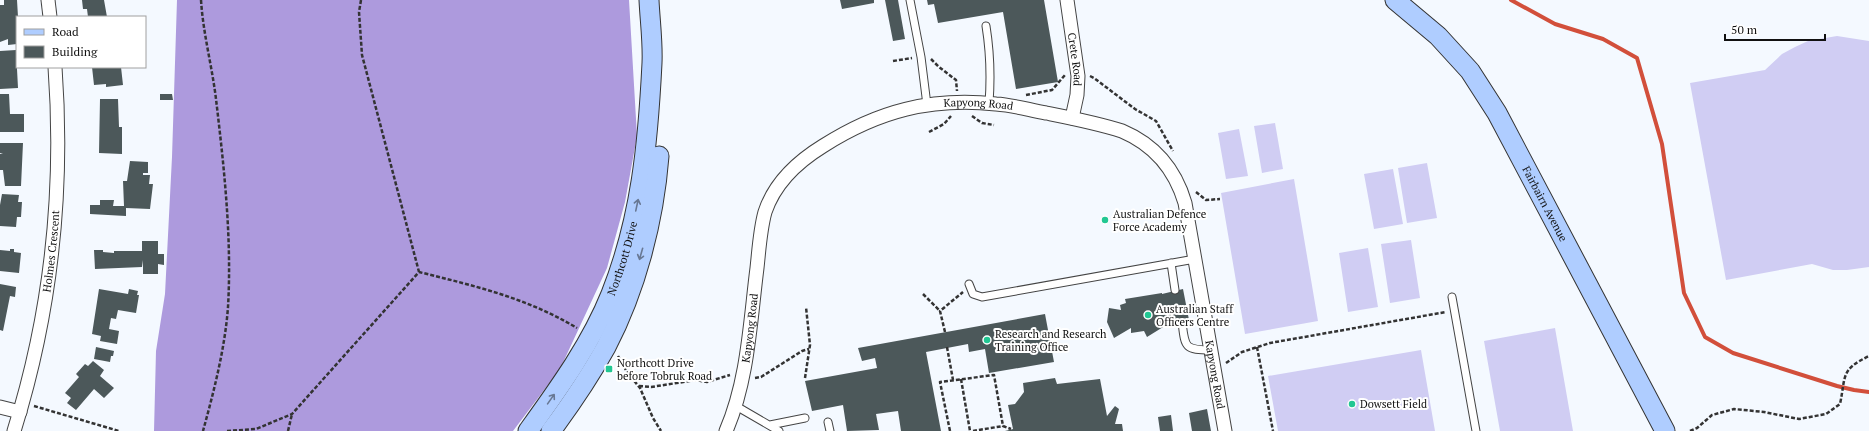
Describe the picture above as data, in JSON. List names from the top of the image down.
{
  "streets": {
    "street": [
      "Crete Road",
      "Kapyong Road",
      "Fairbairn Avenue",
      "Holmes Crescent",
      "Northcott Drive"
    ]
  },
  "crossings": [
    ["Crete Road", "Kapyong Road"]
  ],
  "places": {
    "other": [
      "Australian Defence Force Academy",
      "Australian Staff Officers Centre",
      "Research and Research Training Office",
      "Dowsett Field"
    ],
    "transit": ["Northcott Drive before Tobruk Road"]
  },
  "legend": ["Road", "Building"],
  "scale_bar": "50 m"
}
